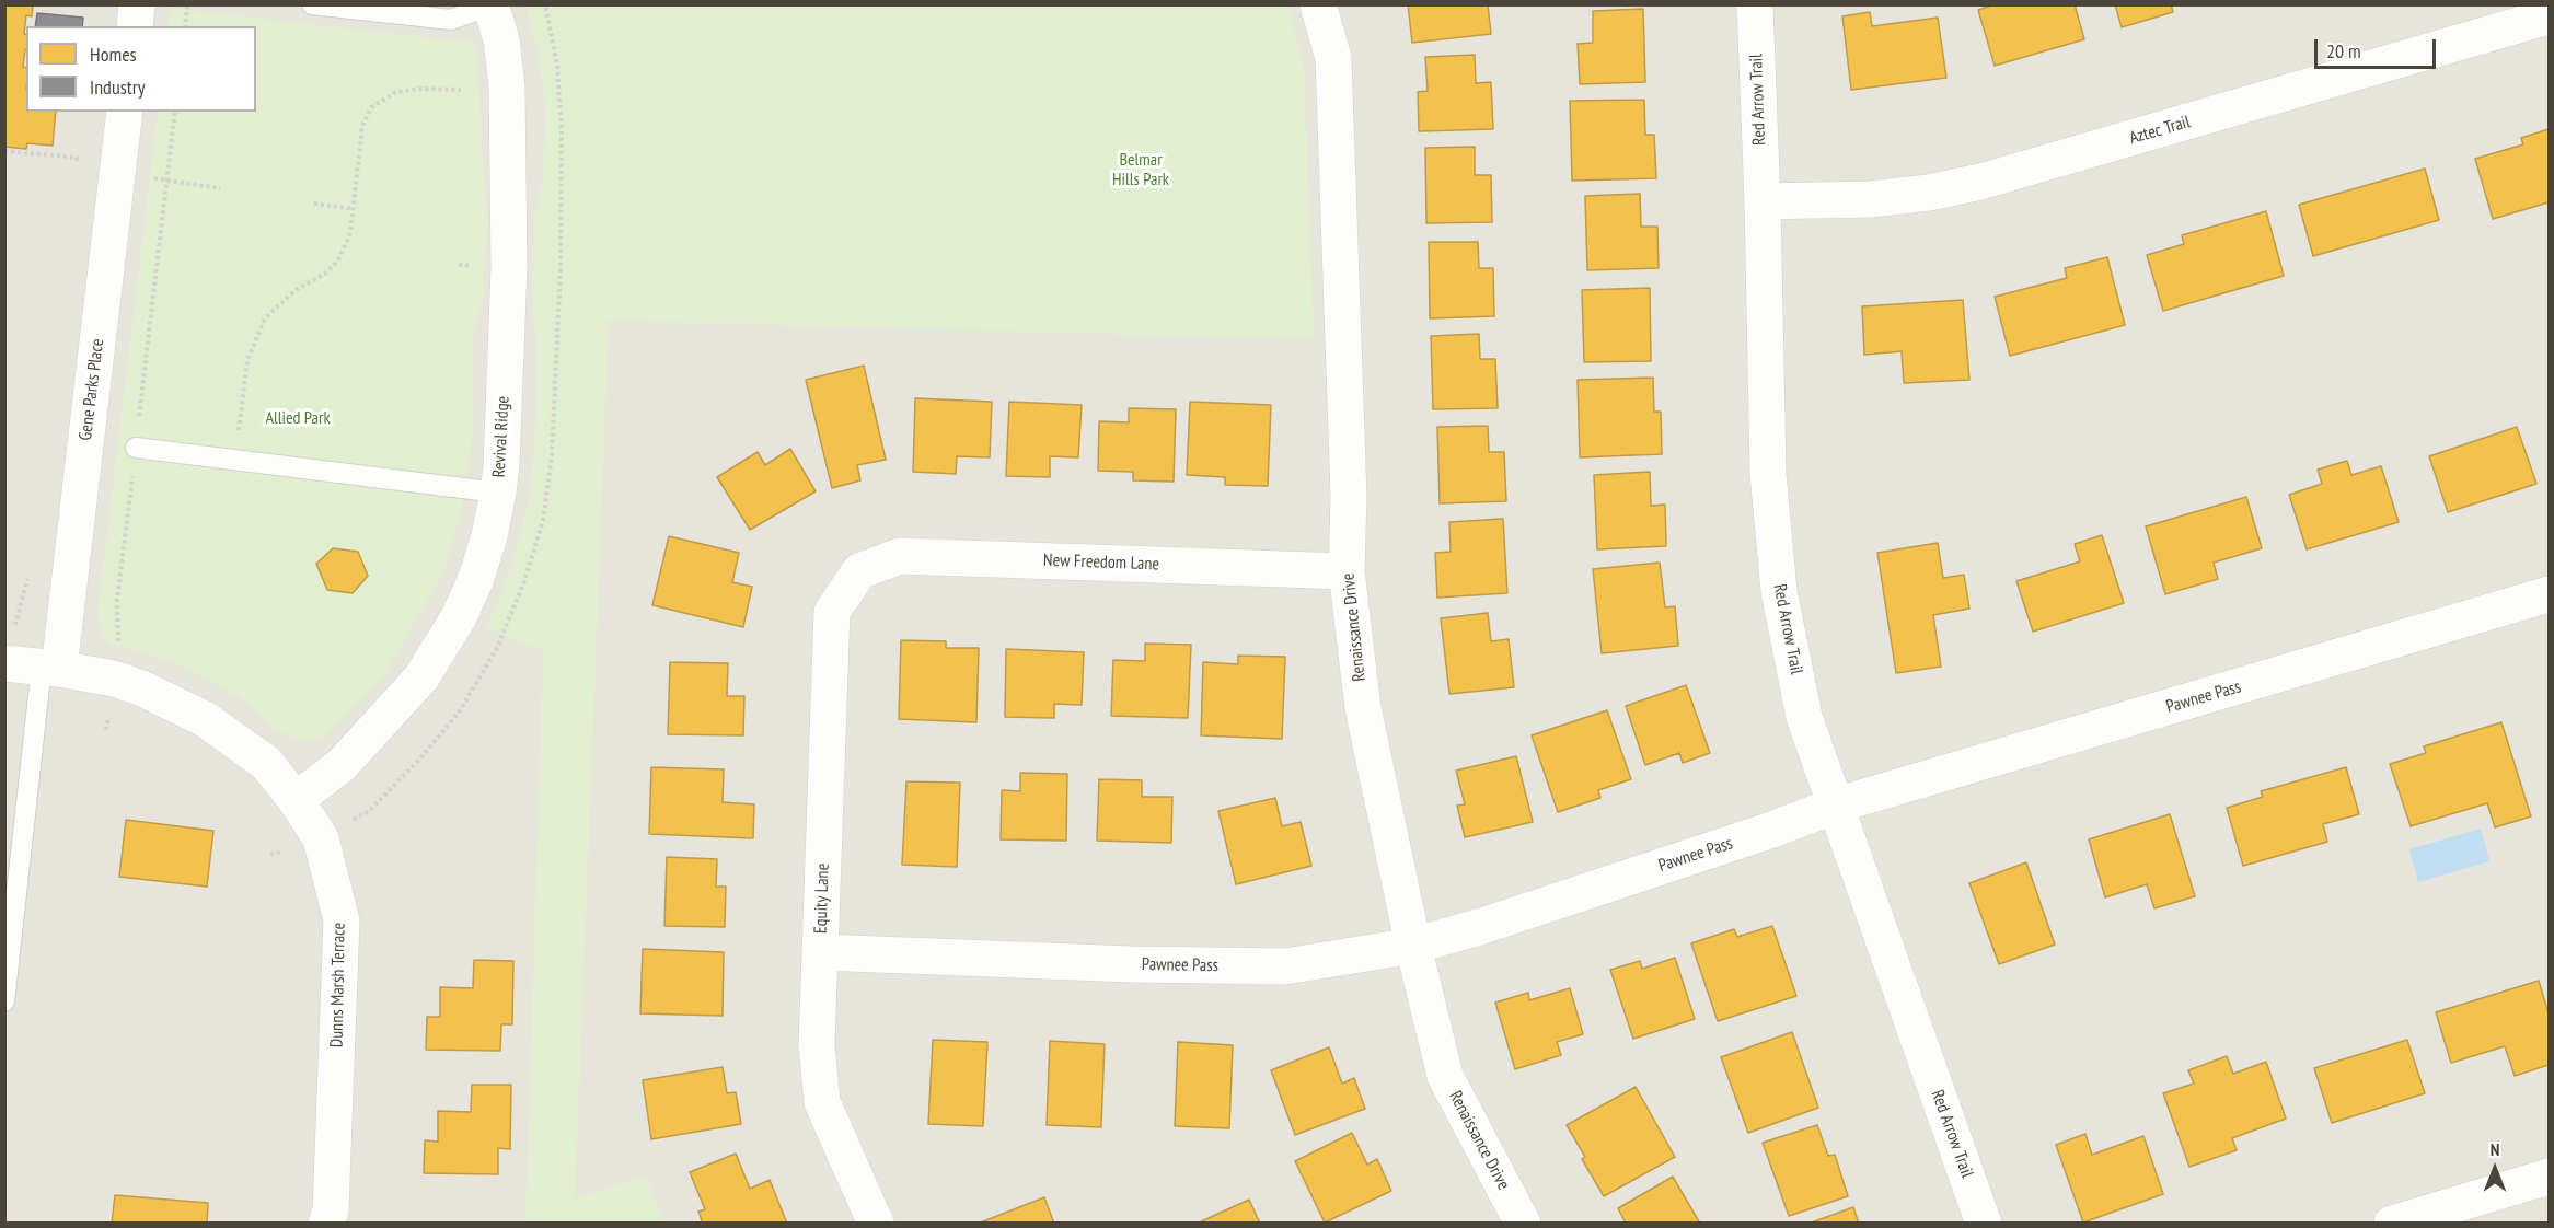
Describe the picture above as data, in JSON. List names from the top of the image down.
{
  "streets": {
    "street": [
      "Red Arrow Trail",
      "Aztec Trail",
      "Gene Parks Place",
      "Revival Ridge",
      "New Freedom Lane",
      "Renaissance Drive",
      "Pawnee Pass",
      "Equity Lane",
      "Dunns Marsh Terrace"
    ]
  },
  "crossings": [
    ["Red Arrow Trail", "Aztec Trail"],
    ["Red Arrow Trail", "Pawnee Pass"],
    ["Gene Parks Place", "Dunns Marsh Terrace"],
    ["Revival Ridge", "Dunns Marsh Terrace"],
    ["New Freedom Lane", "Renaissance Drive"],
    ["New Freedom Lane", "Equity Lane"],
    ["Renaissance Drive", "Pawnee Pass"],
    ["Pawnee Pass", "Equity Lane"]
  ],
  "parks": ["Belmar Hills Park", "Allied Park"],
  "legend": ["Homes", "Industry"],
  "scale_bar": "20 m",
  "north": "top"
}
